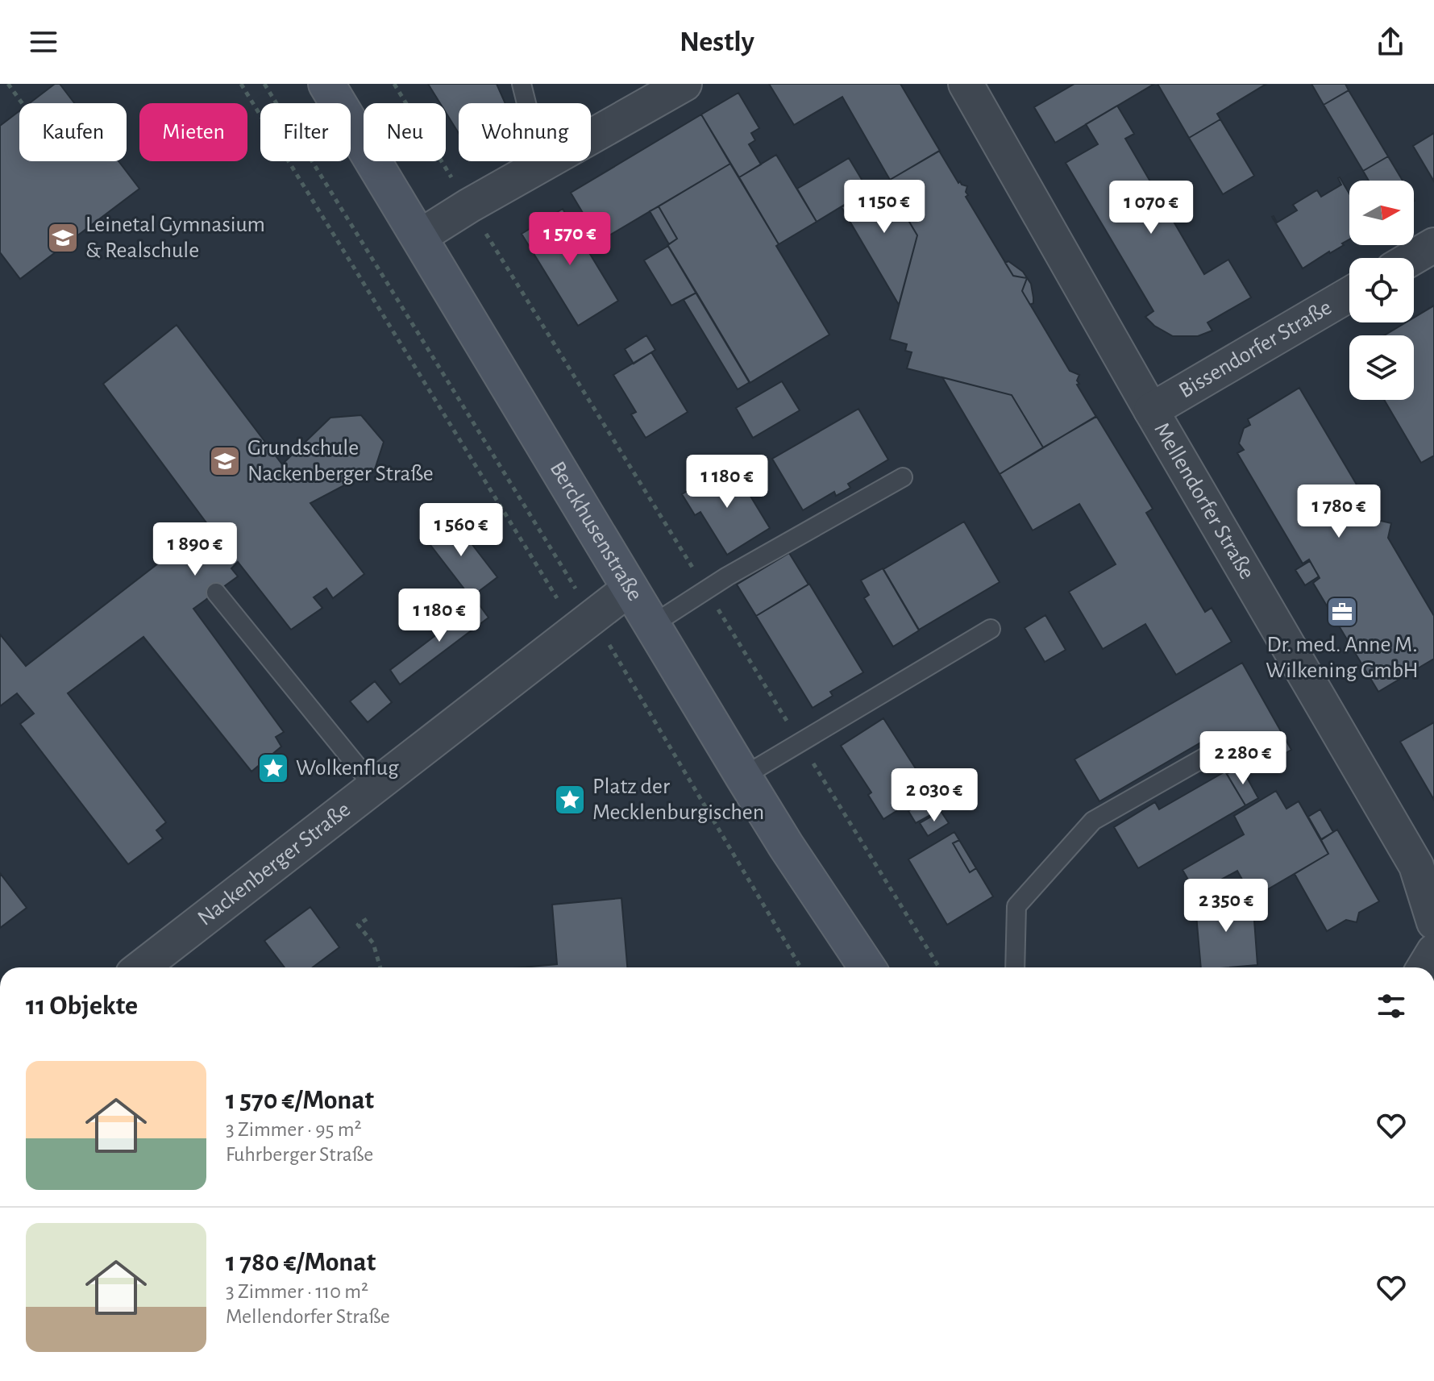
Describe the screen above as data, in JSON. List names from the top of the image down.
{
  "streets": {
    "street": [
      "Bissendorfer Straße",
      "Mellendorfer Straße",
      "Berckhusenstraße",
      "Nackenberger Straße"
    ]
  },
  "crossings": [
    ["Bissendorfer Straße", "Mellendorfer Straße"],
    ["Berckhusenstraße", "Nackenberger Straße"]
  ],
  "places": {
    "school or university": ["Leinetal Gymnasium & Realschule", "Grundschule Nackenberger Straße"],
    "office": ["Dr. med. Anne M. Wilkening GmbH"],
    "place": ["Wolkenflug", "Platz der Mecklenburgischen"]
  },
  "north": "right",
  "page": {
    "header": "Nestly",
    "chip": [
      "Kaufen",
      "Mieten",
      "Filter",
      "Neu",
      "Wohnung"
    ],
    "price": [
      "1 150 €",
      "1 070 €",
      "1 570 €",
      "1 180 €",
      "1 780 €",
      "1 560 €",
      "1 890 €",
      "1 180 €",
      "2 280 €",
      "2 030 €",
      "2 350 €"
    ],
    "heading": "11 Objekte",
    "list": [
      {
        "name": "1 570 €/Monat",
        "note": "3 Zimmer · 95 m² · Fuhrberger Straße"
      },
      {
        "name": "1 780 €/Monat",
        "note": "3 Zimmer · 110 m² · Mellendorfer Straße"
      }
    ]
  }
}
